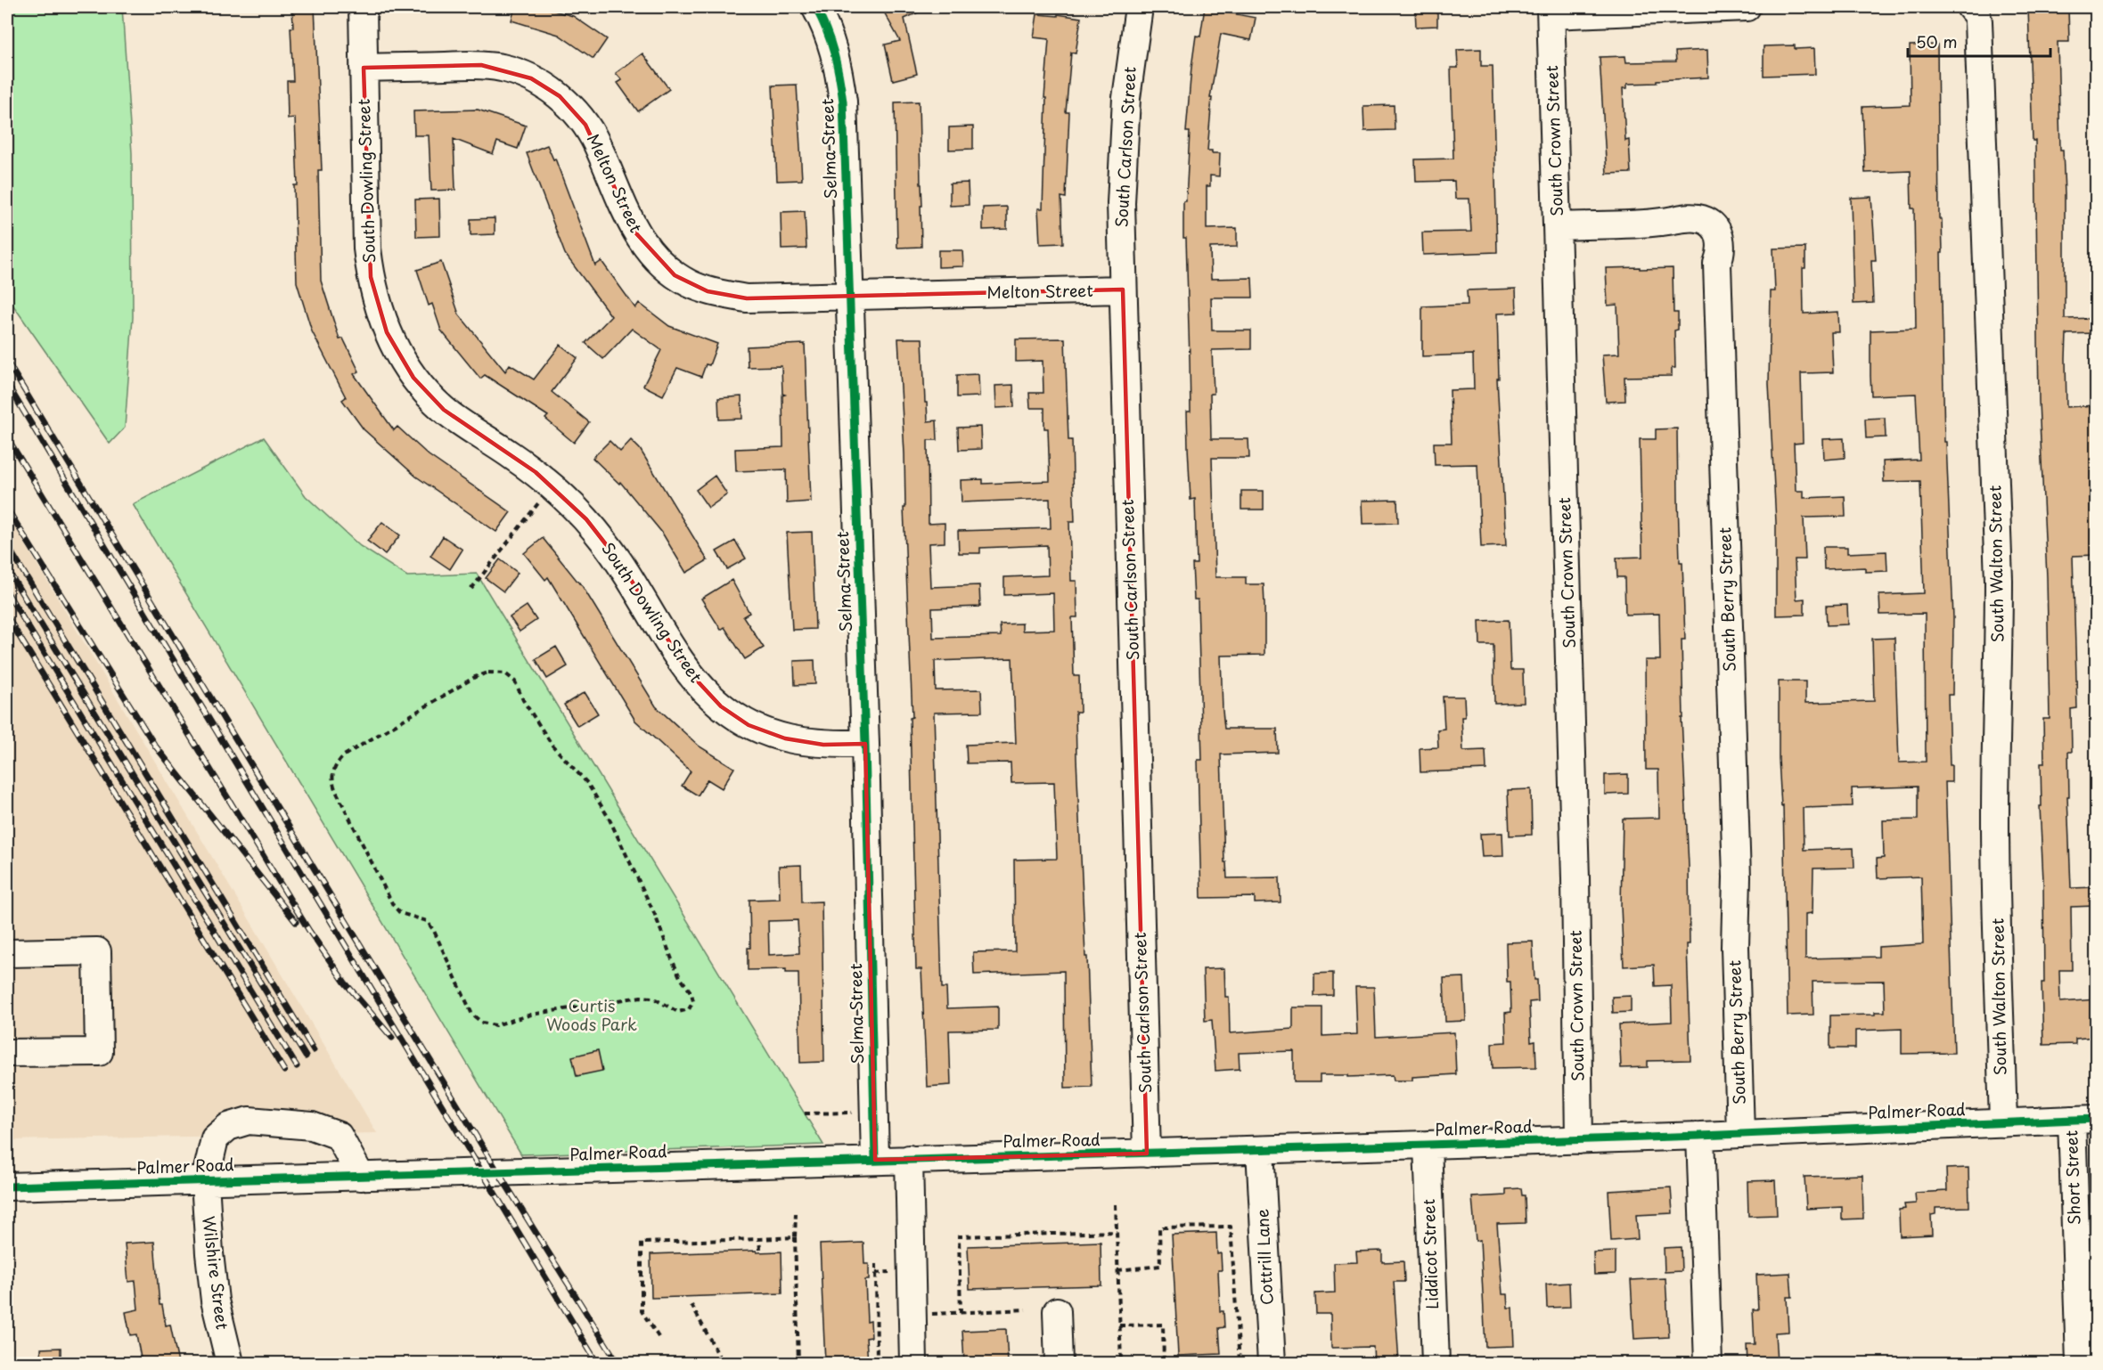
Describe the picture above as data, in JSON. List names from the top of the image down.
{
  "streets": {
    "street": [
      "South Crown Street",
      "South Carlson Street",
      "Selma Street",
      "South Dowling Street",
      "Melton Street",
      "South Walton Street",
      "South Berry Street",
      "Palmer Road",
      "Short Street",
      "Liddicot Street",
      "Cottrill Lane",
      "Wilshire Street"
    ]
  },
  "crossings": [
    ["South Crown Street", "South Berry Street"],
    ["South Crown Street", "Palmer Road"],
    ["South Carlson Street", "Melton Street"],
    ["South Carlson Street", "Palmer Road"],
    ["Selma Street", "South Dowling Street"],
    ["Selma Street", "Melton Street"],
    ["Selma Street", "Palmer Road"],
    ["South Dowling Street", "Melton Street"],
    ["South Walton Street", "Palmer Road"],
    ["South Berry Street", "Palmer Road"],
    ["Palmer Road", "Short Street"],
    ["Palmer Road", "Liddicot Street"],
    ["Palmer Road", "Cottrill Lane"],
    ["Palmer Road", "Wilshire Street"]
  ],
  "parks": ["Curtis Woods Park"],
  "scale_bar": "50 m"
}
